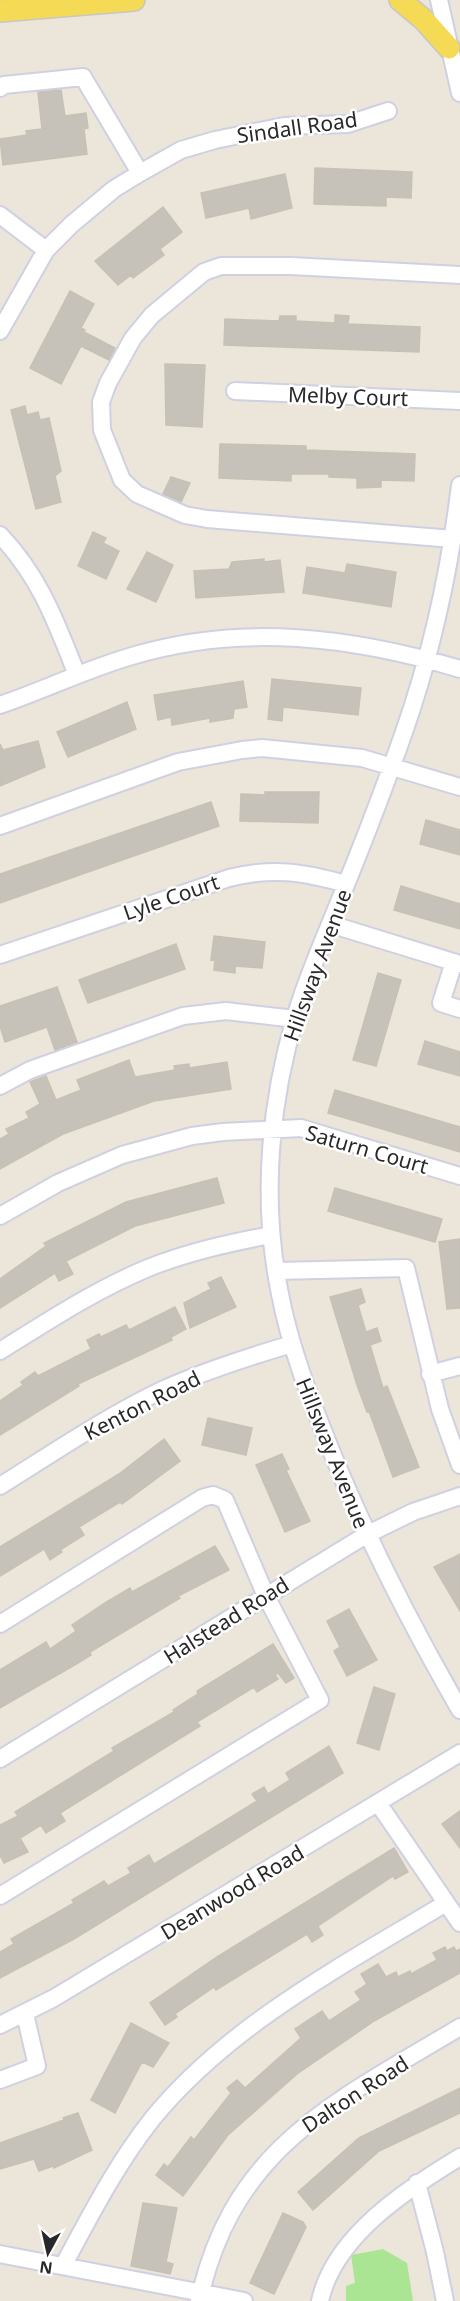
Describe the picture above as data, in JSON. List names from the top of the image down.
{
  "streets": {
    "street": [
      "Sindall Road",
      "Melby Court",
      "Lyle Court",
      "Hillsway Avenue",
      "Saturn Court",
      "Kenton Road",
      "Halstead Road",
      "Deanwood Road",
      "Dalton Road"
    ]
  },
  "crossings": [
    ["Lyle Court", "Hillsway Avenue"],
    ["Hillsway Avenue", "Saturn Court"],
    ["Hillsway Avenue", "Kenton Road"],
    ["Hillsway Avenue", "Halstead Road"]
  ],
  "north": "bottom"
}
